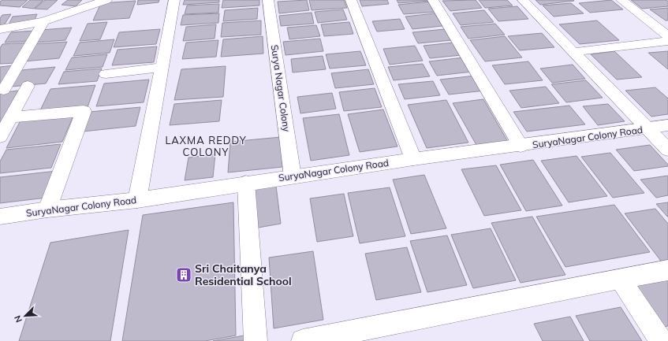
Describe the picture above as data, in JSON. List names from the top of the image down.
{
  "streets": {
    "street": ["Surya Nagar Colony", "SuryaNagar Colony Road"]
  },
  "crossings": [
    ["Surya Nagar Colony", "SuryaNagar Colony Road"]
  ],
  "districts": ["LAXMA REDDY COLONY"],
  "places": {
    "building": ["Sri Chaitanya Residential School"]
  },
  "north": "bottom left"
}
